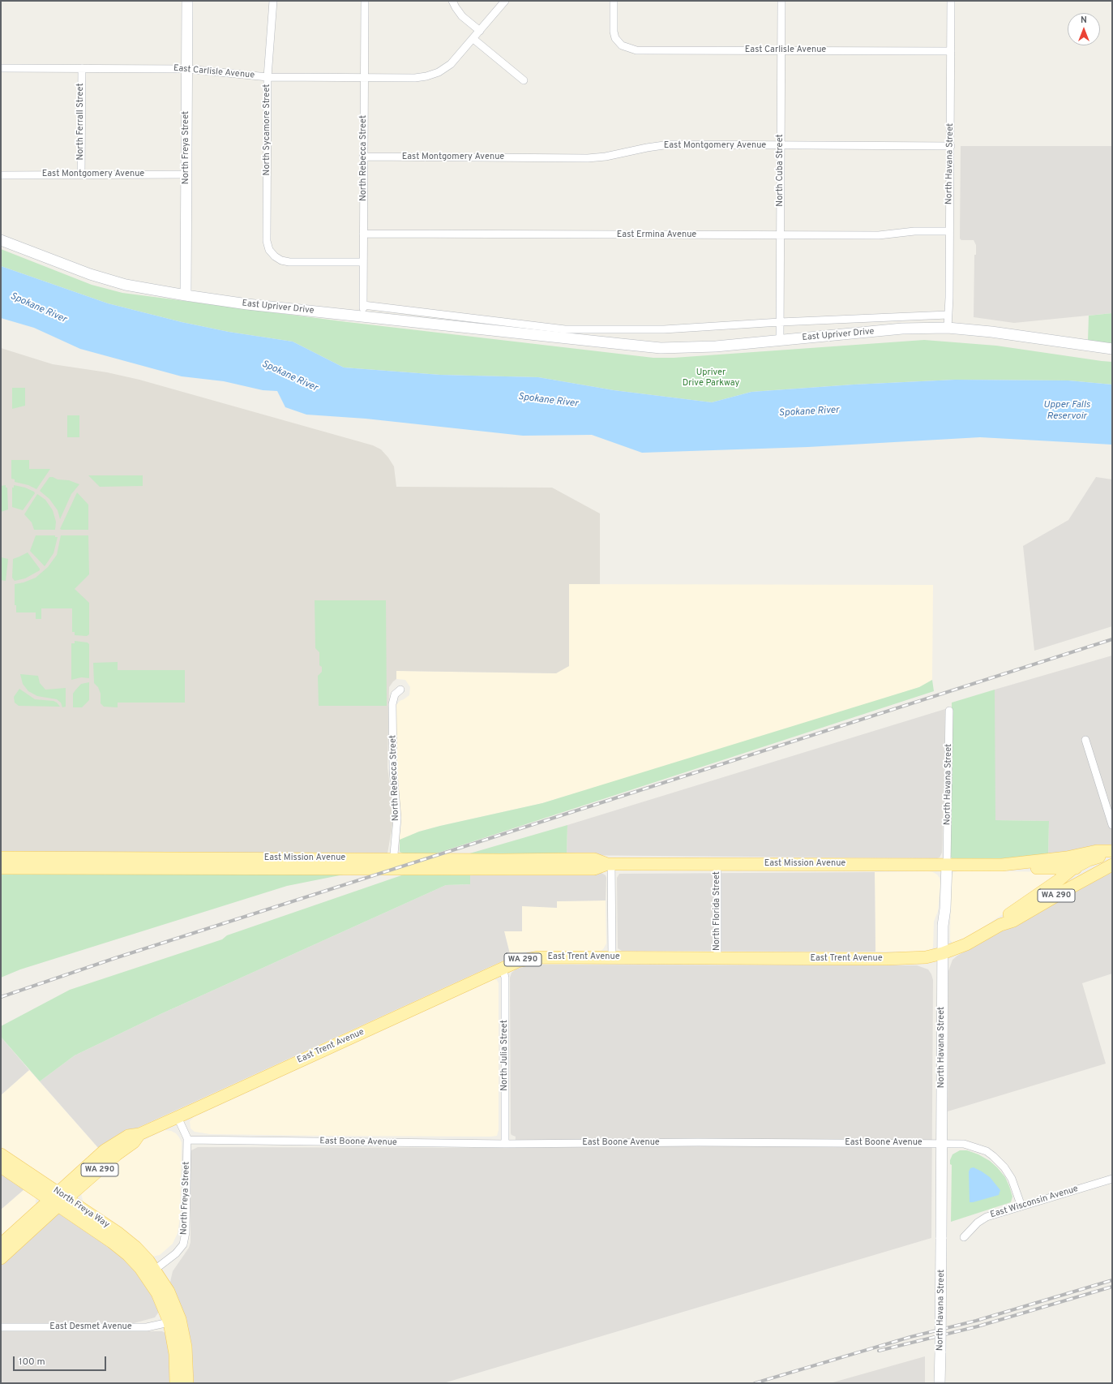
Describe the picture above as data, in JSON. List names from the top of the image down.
{
  "streets": {
    "main road": [
      "East Mission Avenue",
      "WA 290",
      "East Trent Avenue",
      "North Freya Way"
    ],
    "street": [
      "East Carlisle Avenue",
      "North Ferrall Street",
      "North Sycamore Street",
      "East Montgomery Avenue",
      "North Freya Street",
      "North Rebecca Street",
      "North Havana Street",
      "North Cuba Street",
      "East Ermina Avenue",
      "East Upriver Drive",
      "North Florida Street",
      "North Julia Street",
      "East Boone Avenue",
      "East Wisconsin Avenue",
      "East Desmet Avenue"
    ]
  },
  "crossings": [
    ["East Carlisle Avenue", "North Ferrall Street"],
    ["East Carlisle Avenue", "North Sycamore Street"],
    ["East Carlisle Avenue", "North Freya Street"],
    ["East Carlisle Avenue", "North Rebecca Street"],
    ["East Carlisle Avenue", "North Havana Street"],
    ["East Carlisle Avenue", "North Cuba Street"],
    ["North Ferrall Street", "East Montgomery Avenue"],
    ["North Sycamore Street", "North Rebecca Street"],
    ["East Montgomery Avenue", "North Freya Street"],
    ["East Montgomery Avenue", "North Rebecca Street"],
    ["East Montgomery Avenue", "North Havana Street"],
    ["East Montgomery Avenue", "North Cuba Street"],
    ["North Freya Street", "East Upriver Drive"],
    ["North Freya Street", "East Trent Avenue"],
    ["North Freya Street", "East Boone Avenue"],
    ["North Freya Street", "North Freya Way"],
    ["North Rebecca Street", "East Ermina Avenue"],
    ["North Rebecca Street", "East Upriver Drive"],
    ["North Rebecca Street", "East Mission Avenue"],
    ["North Havana Street", "East Ermina Avenue"],
    ["North Havana Street", "East Upriver Drive"],
    ["North Havana Street", "East Mission Avenue"],
    ["North Havana Street", "East Trent Avenue"],
    ["North Havana Street", "East Boone Avenue"],
    ["North Cuba Street", "East Ermina Avenue"],
    ["North Cuba Street", "East Upriver Drive"],
    ["East Mission Avenue", "North Florida Street"],
    ["East Mission Avenue", "East Trent Avenue"],
    ["North Florida Street", "East Trent Avenue"],
    ["East Trent Avenue", "North Julia Street"],
    ["East Trent Avenue", "North Freya Way"],
    ["North Julia Street", "East Boone Avenue"],
    ["East Boone Avenue", "East Wisconsin Avenue"]
  ],
  "water": ["Spokane River", "Upper Falls Reservoir"],
  "parks": ["Upriver Drive Parkway"],
  "scale_bar": "100 m",
  "north": "top"
}
